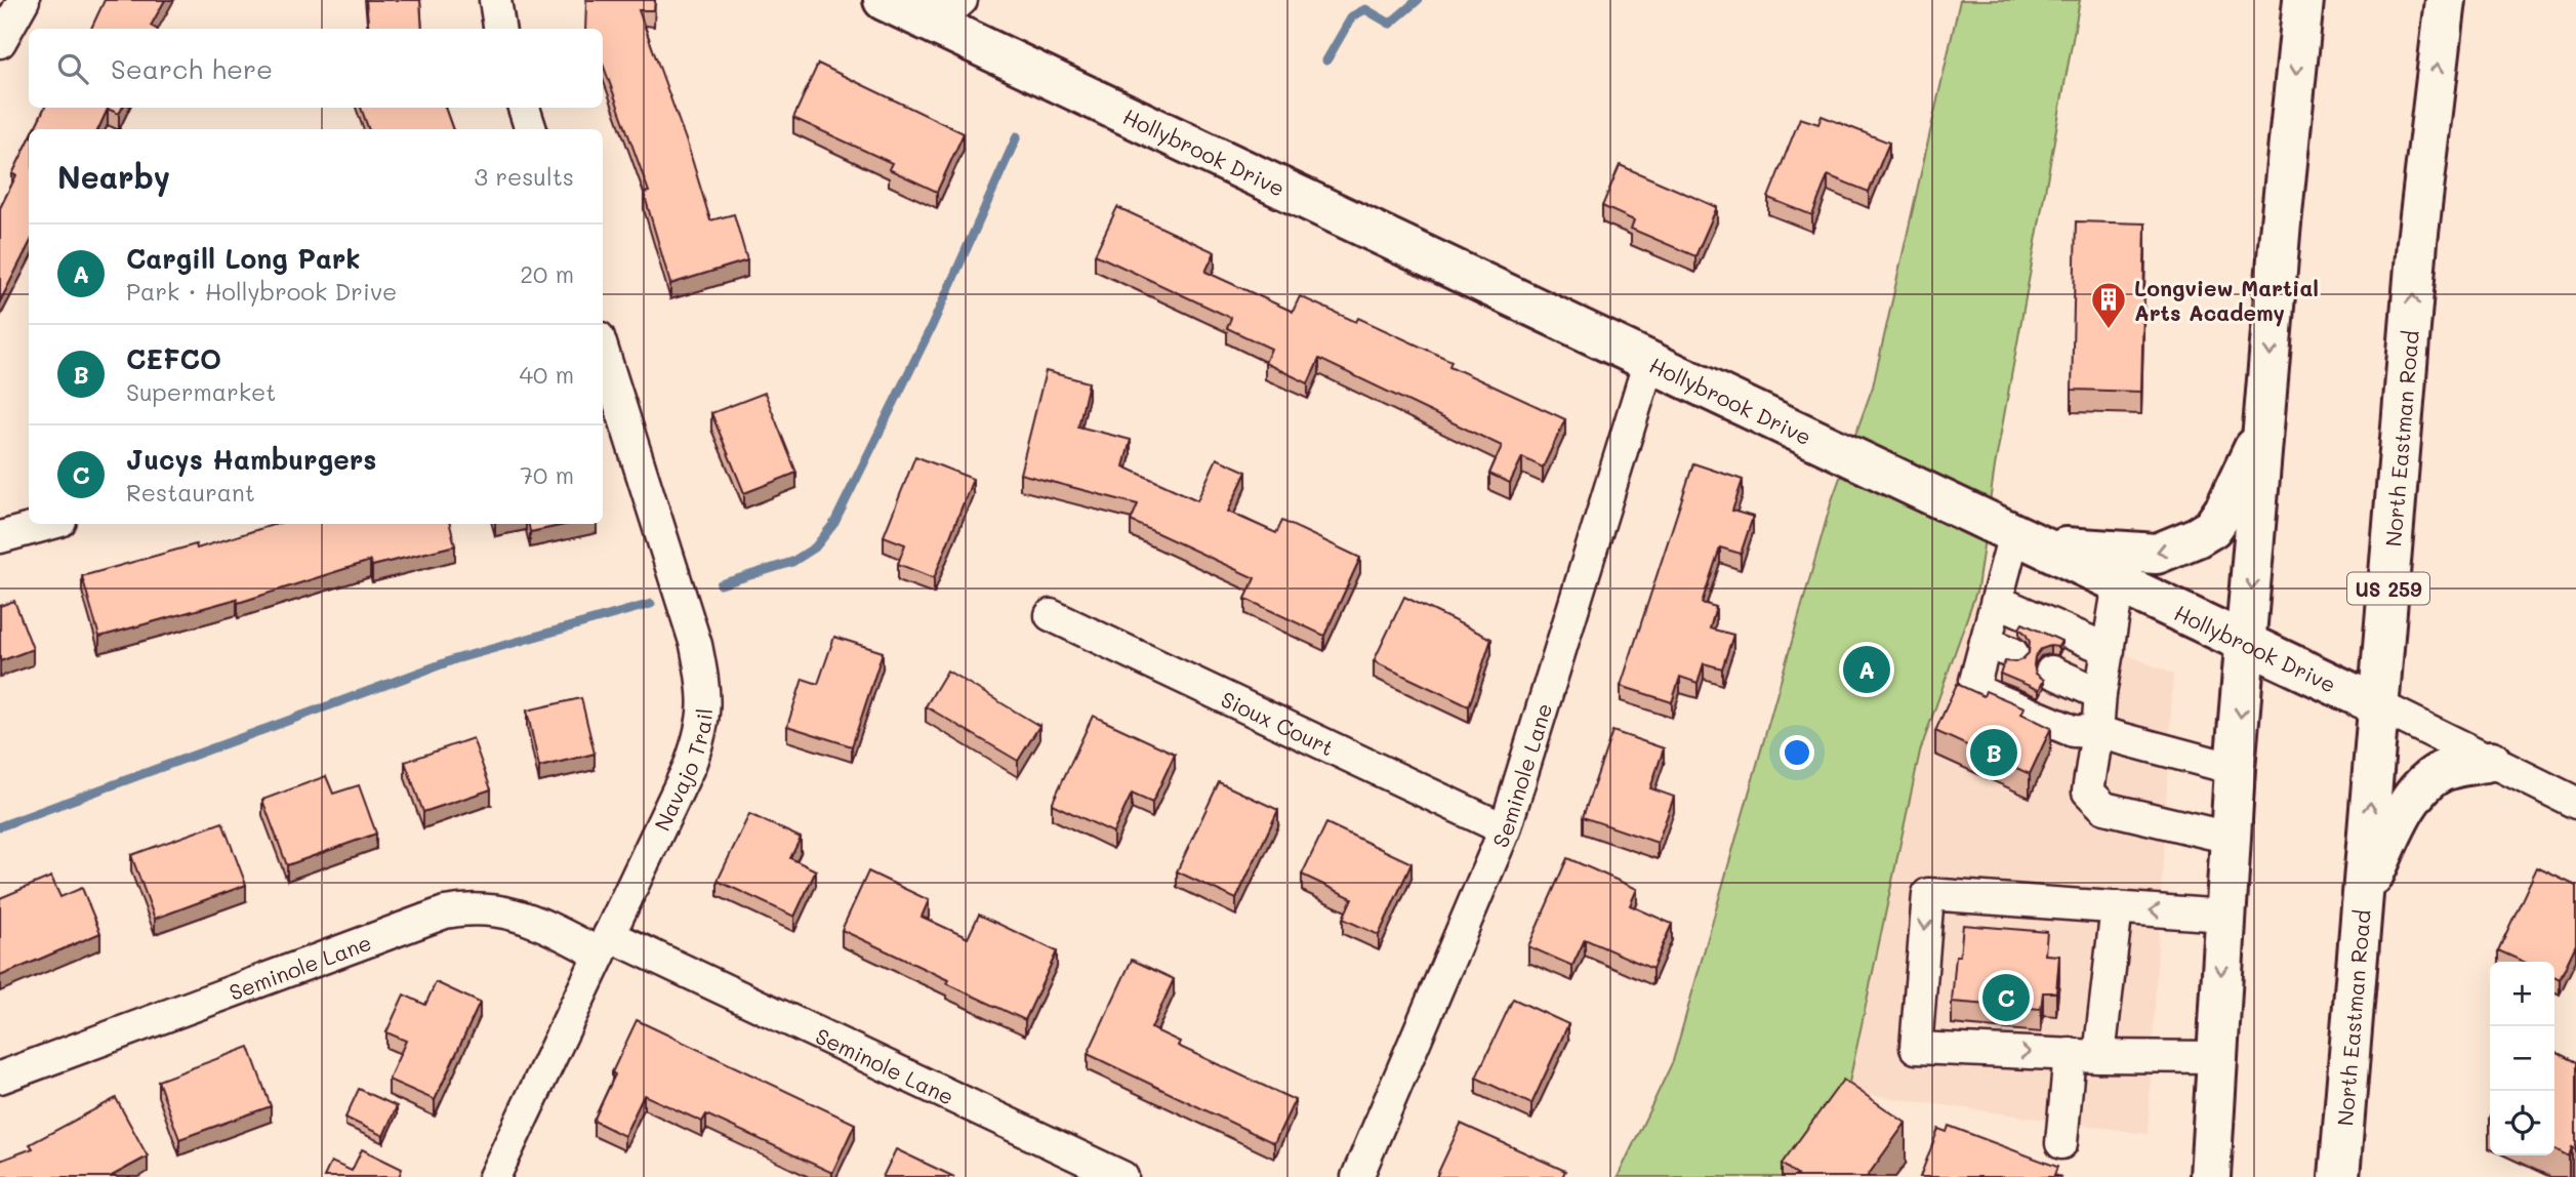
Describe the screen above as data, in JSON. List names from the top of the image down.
{
  "streets": {
    "main road": ["Hollybrook Drive", "North Eastman Road", "US 259"],
    "street": ["Sioux Court", "Navajo Trail", "Seminole Lane"]
  },
  "crossings": [
    ["Hollybrook Drive", "North Eastman Road"],
    ["Hollybrook Drive", "Seminole Lane"],
    ["Sioux Court", "Seminole Lane"],
    ["Navajo Trail", "Seminole Lane"]
  ],
  "places": {
    "building": ["Longview Martial Arts Academy"]
  },
  "page": {
    "search": "Search here",
    "heading": ["Nearby", "3 results"],
    "list": [
      {
        "mark": "A",
        "name": "Cargill Long Park",
        "note": "Park · Hollybrook Drive",
        "value": "20 m"
      },
      {
        "mark": "B",
        "name": "CEFCO",
        "note": "Supermarket",
        "value": "40 m"
      },
      {
        "mark": "C",
        "name": "Jucys Hamburgers",
        "note": "Restaurant",
        "value": "70 m"
      }
    ],
    "pins": ["A", "B", "C"],
    "map_buttons": ["+", "−"]
  }
}
